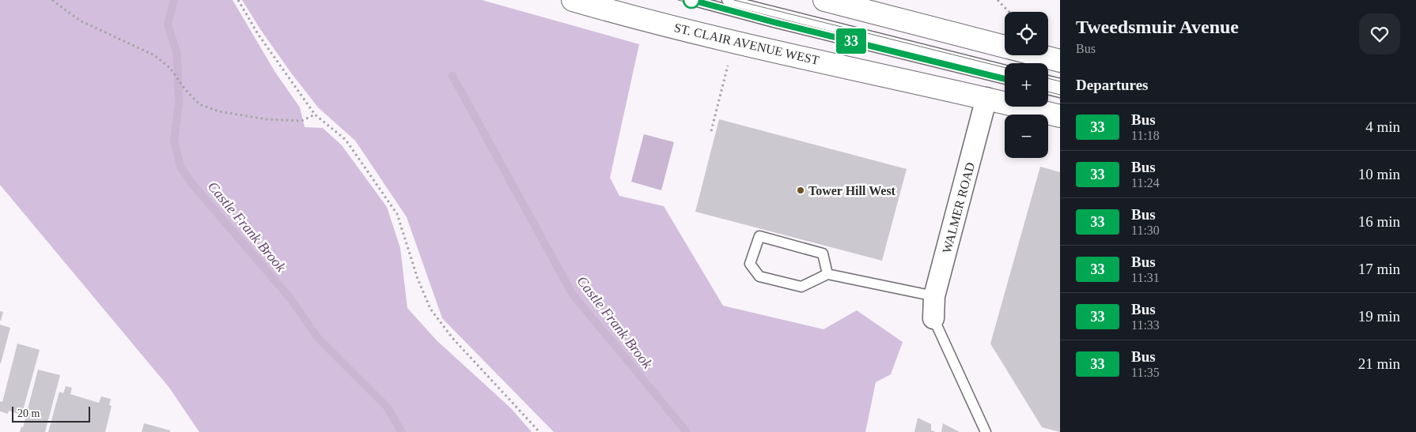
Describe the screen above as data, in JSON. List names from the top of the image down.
{
  "streets": {
    "main road": ["ST. CLAIR AVENUE WEST"],
    "street": ["WALMER ROAD"]
  },
  "crossings": [
    ["ST. CLAIR AVENUE WEST", "WALMER ROAD"]
  ],
  "water": ["Castle Frank Brook"],
  "places": ["Tower Hill West"],
  "lines": ["bus line 33"],
  "scale_bar": "20 m",
  "page": {
    "on_map": "33",
    "heading": [
      ["Tweedsmuir Avenue", "Bus"],
      "Departures"
    ],
    "map_buttons": ["+", "−"],
    "list": [
      {
        "mark": "33",
        "name": "Bus",
        "note": "11:18",
        "value": "4 min"
      },
      {
        "mark": "33",
        "name": "Bus",
        "note": "11:24",
        "value": "10 min"
      },
      {
        "mark": "33",
        "name": "Bus",
        "note": "11:30",
        "value": "16 min"
      },
      {
        "mark": "33",
        "name": "Bus",
        "note": "11:31",
        "value": "17 min"
      },
      {
        "mark": "33",
        "name": "Bus",
        "note": "11:33",
        "value": "19 min"
      },
      {
        "mark": "33",
        "name": "Bus",
        "note": "11:35",
        "value": "21 min"
      }
    ],
    "scale": "20 m"
  }
}
